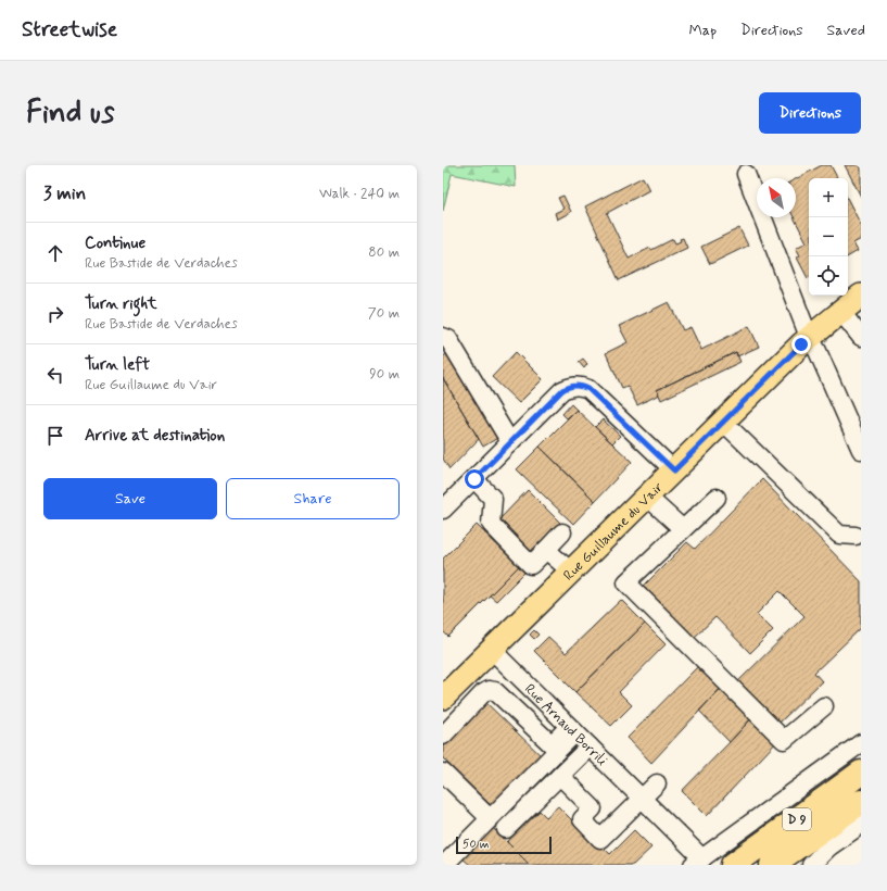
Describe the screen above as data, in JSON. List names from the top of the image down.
{
  "streets": {
    "highway": ["D 9"],
    "main road": ["Rue Guillaume du Vair"],
    "street": ["Rue Arnaud Borrili"]
  },
  "crossings": [
    ["Rue Guillaume du Vair", "Rue Arnaud Borrili"]
  ],
  "scale_bar": "50 m",
  "north": "top left",
  "page": {
    "header": "Streetwise",
    "nav": ["Map", "Directions", "Saved"],
    "buttons": [
      "Directions",
      ["Save", "Share"]
    ],
    "title": "Find us",
    "heading": ["3 min", "Walk · 240 m"],
    "map_buttons": ["+", "−"],
    "list": [
      ["Continue", "Rue Bastide de Verdaches", "80 m"],
      ["Turn right", "Rue Bastide de Verdaches", "70 m"],
      ["Turn left", "Rue Guillaume du Vair", "90 m"],
      "Arrive at destination"
    ],
    "scale": "50 m"
  }
}
